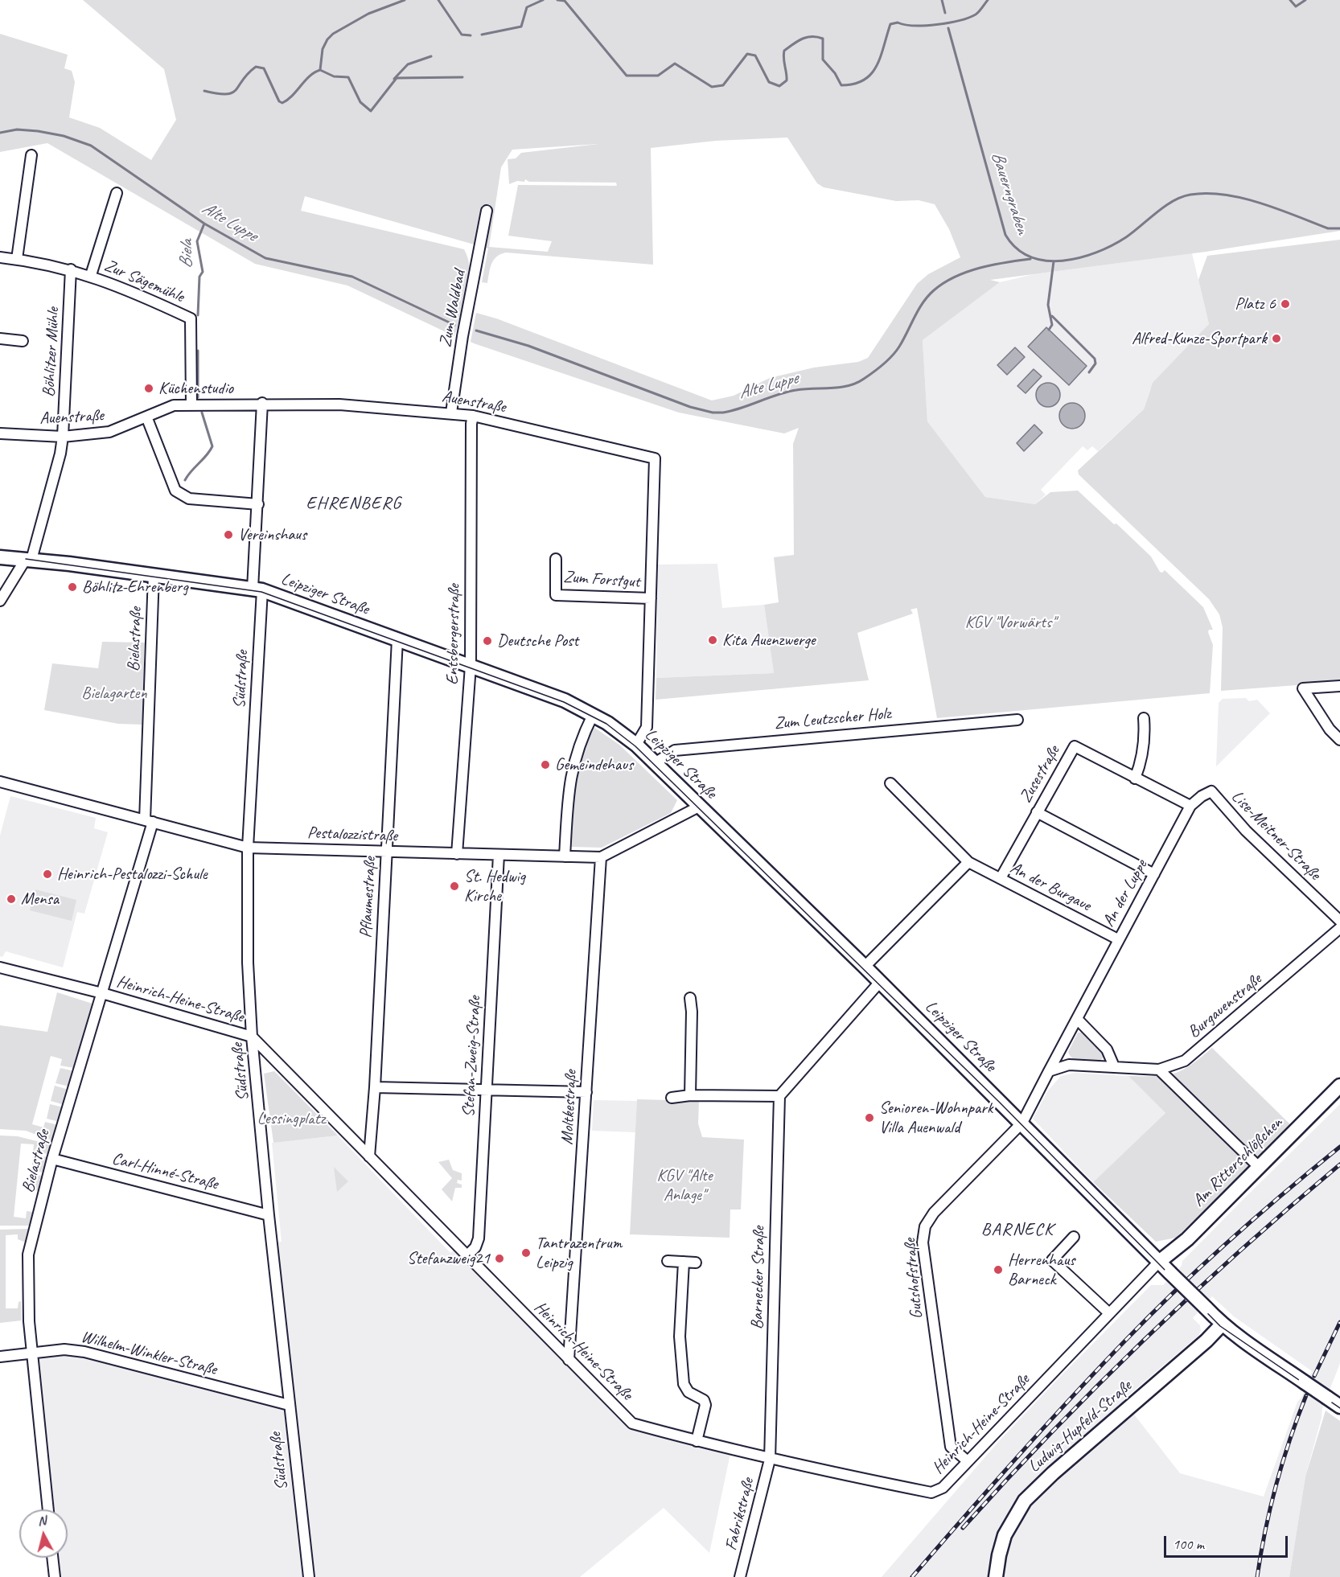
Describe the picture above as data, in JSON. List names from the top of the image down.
{
  "streets": {
    "street": [
      "Zur Sägemühle",
      "Zum Waldbad",
      "Böhlitzer Mühle",
      "Auenstraße",
      "Zum Forstgut",
      "Leipziger Straße",
      "Entsbergerstraße",
      "Bielastraße",
      "Südstraße",
      "Zum Leutzscher Holz",
      "Zusestraße",
      "Pestalozzistraße",
      "Lise-Meitner-Straße",
      "An der Burgaue",
      "An der Luppe",
      "Pflaumestraße",
      "Heinrich-Heine-Straße",
      "Burgauenstraße",
      "Stefan-Zweig-Straße",
      "Moltkestraße",
      "Am Ritterschlößchen",
      "Carl-Hinné-Straße",
      "Barnecker Straße",
      "Gutshofstraße",
      "Wilhelm-Winkler-Straße",
      "Ludwig-Hupfeld-Straße",
      "Fabrikstraße"
    ]
  },
  "crossings": [
    ["Zur Sägemühle", "Böhlitzer Mühle"],
    ["Zur Sägemühle", "Auenstraße"],
    ["Zum Waldbad", "Auenstraße"],
    ["Böhlitzer Mühle", "Auenstraße"],
    ["Böhlitzer Mühle", "Leipziger Straße"],
    ["Auenstraße", "Zum Forstgut"],
    ["Auenstraße", "Leipziger Straße"],
    ["Auenstraße", "Entsbergerstraße"],
    ["Auenstraße", "Südstraße"],
    ["Leipziger Straße", "Entsbergerstraße"],
    ["Leipziger Straße", "Bielastraße"],
    ["Leipziger Straße", "Südstraße"],
    ["Leipziger Straße", "Zum Leutzscher Holz"],
    ["Leipziger Straße", "Pestalozzistraße"],
    ["Leipziger Straße", "Pflaumestraße"],
    ["Leipziger Straße", "Heinrich-Heine-Straße"],
    ["Leipziger Straße", "Am Ritterschlößchen"],
    ["Leipziger Straße", "Gutshofstraße"],
    ["Leipziger Straße", "Ludwig-Hupfeld-Straße"],
    ["Entsbergerstraße", "Pestalozzistraße"],
    ["Bielastraße", "Pestalozzistraße"],
    ["Bielastraße", "Heinrich-Heine-Straße"],
    ["Bielastraße", "Carl-Hinné-Straße"],
    ["Bielastraße", "Wilhelm-Winkler-Straße"],
    ["Südstraße", "Pestalozzistraße"],
    ["Südstraße", "Heinrich-Heine-Straße"],
    ["Südstraße", "Carl-Hinné-Straße"],
    ["Südstraße", "Wilhelm-Winkler-Straße"],
    ["Zusestraße", "An der Burgaue"],
    ["Zusestraße", "An der Luppe"],
    ["Pestalozzistraße", "Pflaumestraße"],
    ["Pestalozzistraße", "Stefan-Zweig-Straße"],
    ["Pestalozzistraße", "Moltkestraße"],
    ["Lise-Meitner-Straße", "An der Luppe"],
    ["An der Burgaue", "An der Luppe"],
    ["Pflaumestraße", "Heinrich-Heine-Straße"],
    ["Heinrich-Heine-Straße", "Stefan-Zweig-Straße"],
    ["Heinrich-Heine-Straße", "Moltkestraße"],
    ["Heinrich-Heine-Straße", "Am Ritterschlößchen"],
    ["Heinrich-Heine-Straße", "Barnecker Straße"],
    ["Heinrich-Heine-Straße", "Gutshofstraße"],
    ["Heinrich-Heine-Straße", "Fabrikstraße"],
    ["Barnecker Straße", "Fabrikstraße"]
  ],
  "districts": ["EHRENBERG", "BARNECK"],
  "water": ["Bauerngraben", "Alte Luppe", "Biela"],
  "parks": [
    "KGV \"Vorwärts\"",
    "Bielagarten",
    "Lessingplatz",
    "KGV \"Alte Anlage\""
  ],
  "places": [
    "Platz 6",
    "Alfred-Kunze-Sportpark",
    "Küchenstudio",
    "Vereinshaus",
    "Böhlitz-Ehrenberg",
    "Kita Auenzwerge",
    "Deutsche Post",
    "Gemeindehaus",
    "Heinrich-Pestalozzi-Schule",
    "St. Hedwig Kirche",
    "Mensa",
    "Senioren-Wohnpark Villa Auenwald",
    "Tantrazentrum Leipzig",
    "Stefanzweig21",
    "Herrenhaus Barneck"
  ],
  "scale_bar": "100 m",
  "north": "top"
}
